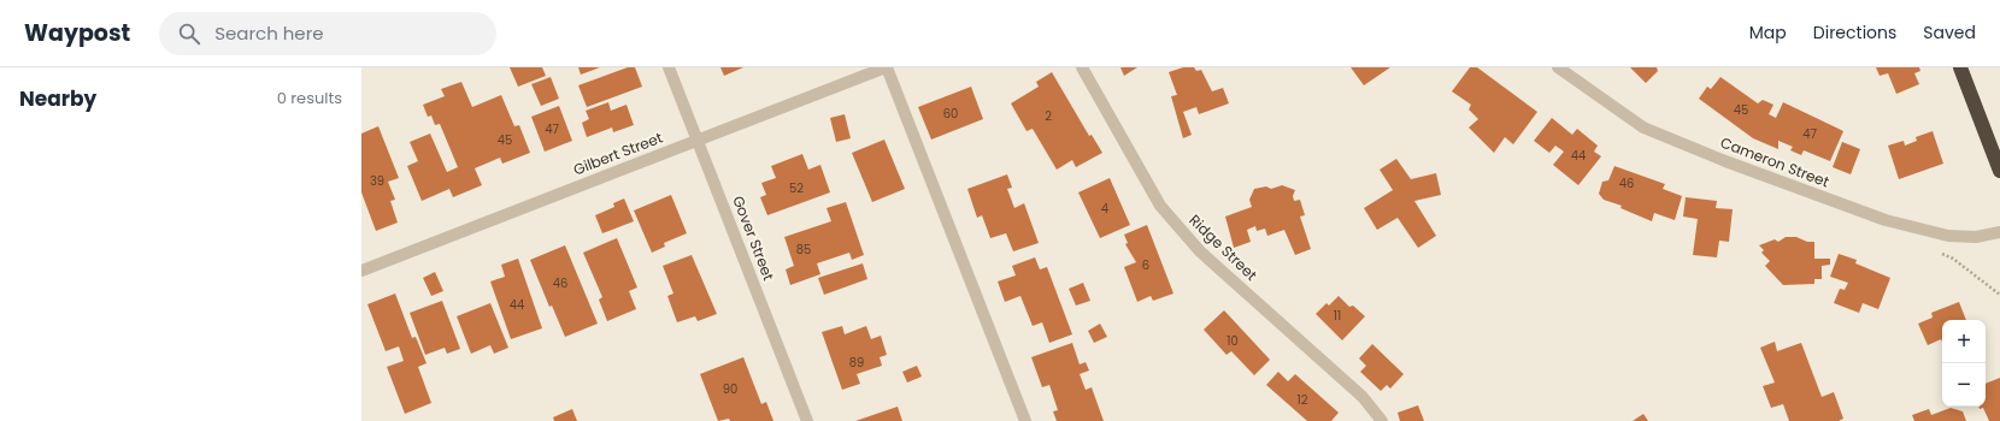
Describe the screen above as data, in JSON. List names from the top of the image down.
{
  "streets": {
    "street": [
      "Gilbert Street",
      "Cameron Street",
      "Gover Street",
      "Ridge Street"
    ]
  },
  "crossings": [
    ["Gilbert Street", "Gover Street"]
  ],
  "house_numbers": [
    "45",
    "60",
    "2",
    "47",
    "47",
    "45",
    "44",
    "39",
    "46",
    "52",
    "4",
    "85",
    "6",
    "46",
    "44",
    "11",
    "10",
    "89",
    "90",
    "12"
  ],
  "page": {
    "header": "Waypost",
    "search": "Search here",
    "nav": ["Map", "Directions", "Saved"],
    "heading": ["Nearby", "0 results"],
    "map_buttons": ["+", "−"]
  }
}
